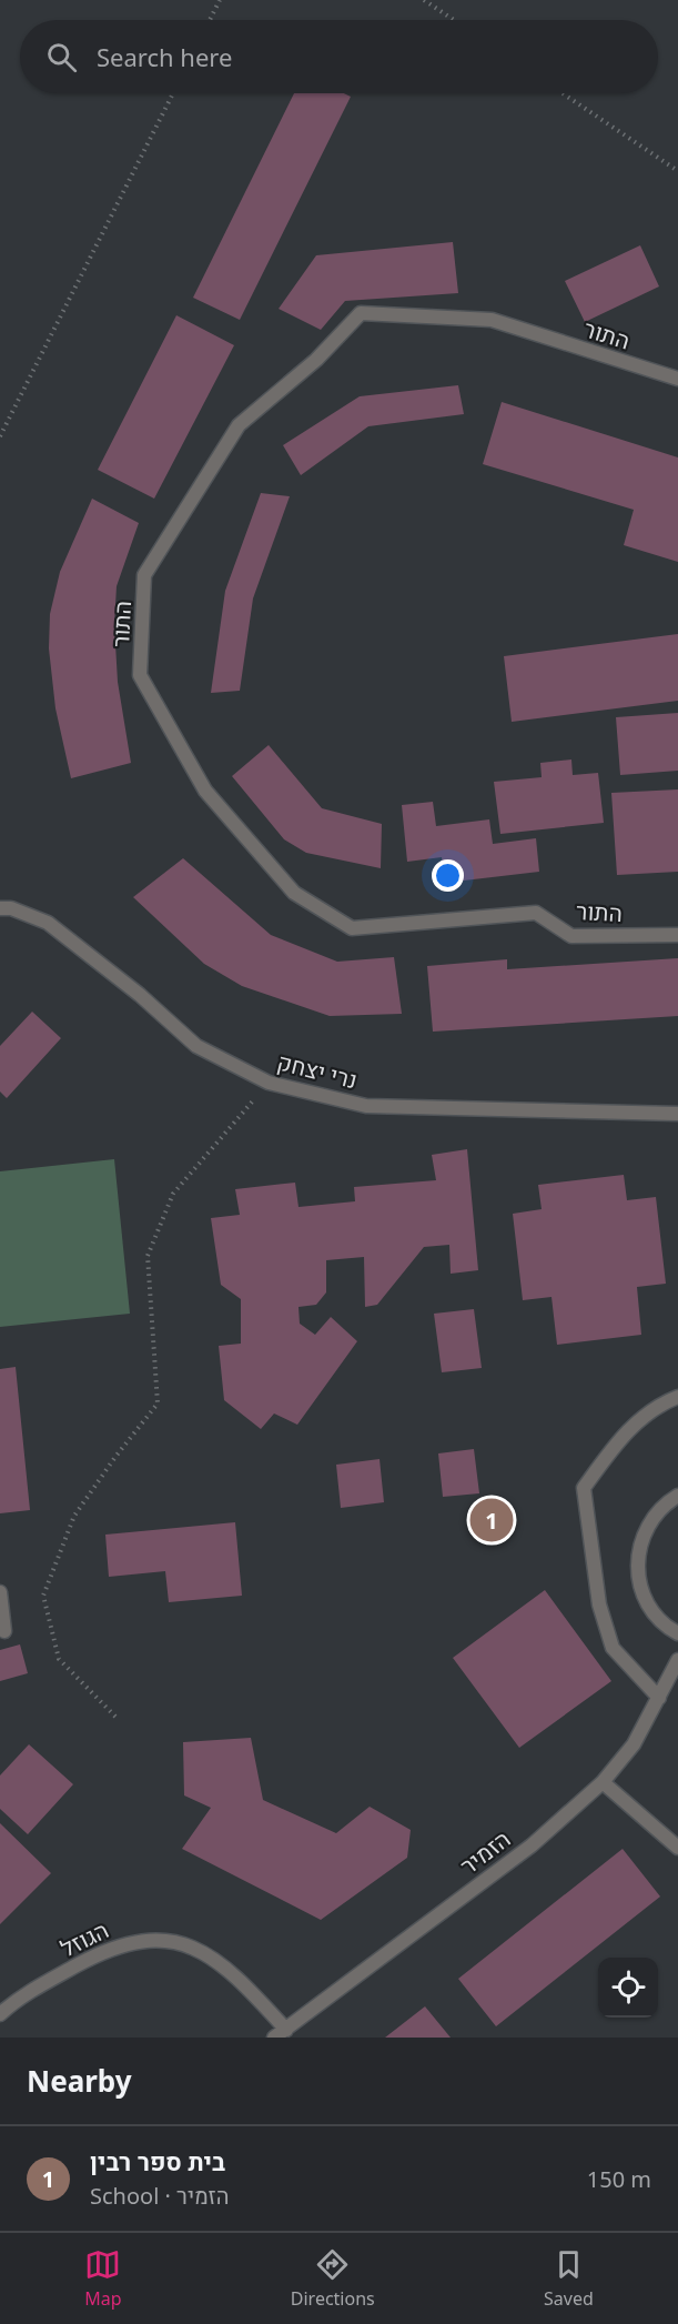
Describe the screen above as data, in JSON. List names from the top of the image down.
{
  "streets": {
    "street": [
      "התור",
      "נרי יצחק",
      "הזמיר",
      "הגוזל"
    ]
  },
  "crossings": [
    ["הזמיר", "הגוזל"]
  ],
  "page": {
    "search": "Search here",
    "pins": "1",
    "heading": "Nearby",
    "list": [
      {
        "mark": "1",
        "name": "בית ספר רבין",
        "note": "School · הזמיר",
        "value": "150 m"
      }
    ],
    "nav": ["Map", "Directions", "Saved"]
  }
}
